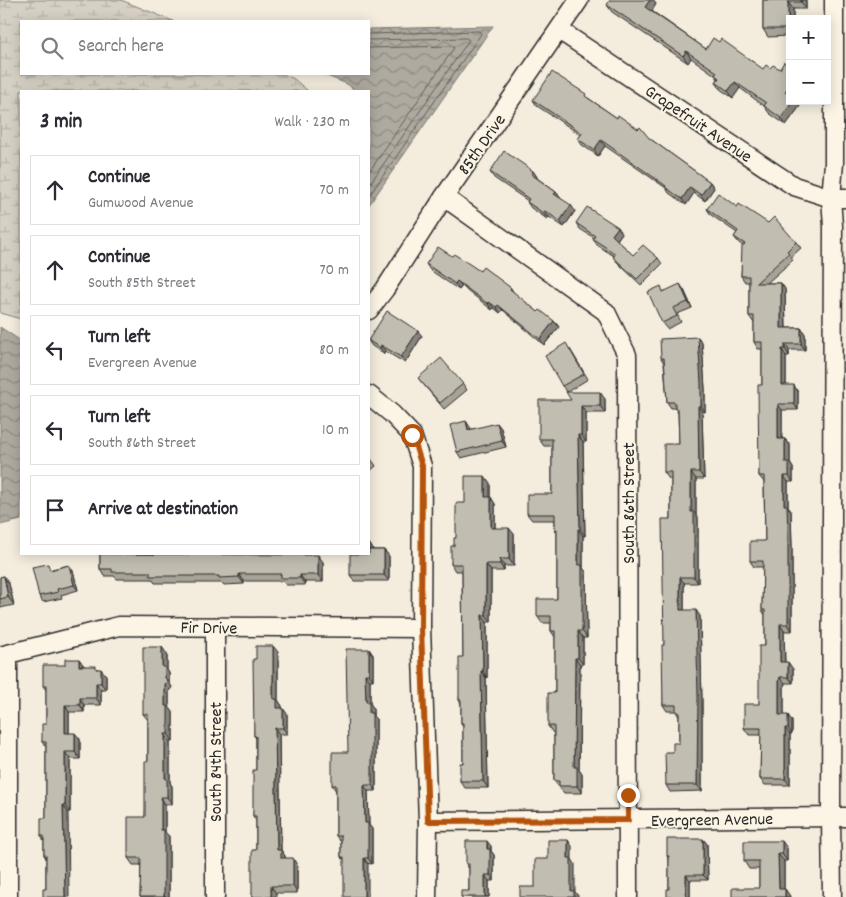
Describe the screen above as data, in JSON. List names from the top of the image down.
{
  "streets": {
    "street": [
      "Grapefruit Avenue",
      "85th Drive",
      "South 86th Street",
      "Fir Drive",
      "South 84th Street",
      "Evergreen Avenue"
    ]
  },
  "crossings": [
    ["Grapefruit Avenue", "85th Drive"],
    ["85th Drive", "South 86th Street"],
    ["South 86th Street", "Evergreen Avenue"],
    ["Fir Drive", "South 84th Street"]
  ],
  "page": {
    "map_buttons": ["+", "−"],
    "search": "Search here",
    "heading": ["3 min", "Walk · 230 m"],
    "list": [
      ["Continue", "Gumwood Avenue", "70 m"],
      ["Continue", "South 85th Street", "70 m"],
      ["Turn left", "Evergreen Avenue", "80 m"],
      ["Turn left", "South 86th Street", "10 m"],
      "Arrive at destination"
    ]
  }
}
